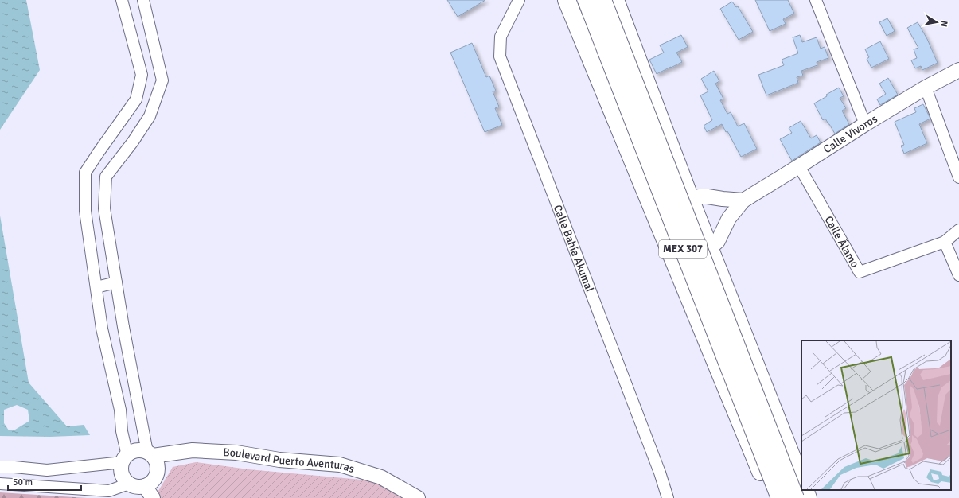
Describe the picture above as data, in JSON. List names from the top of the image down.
{
  "streets": {
    "highway": ["MEX 307"],
    "street": [
      "Calle Vivoros",
      "Calle Álamo",
      "Calle Bahía Akumal",
      "Boulevard Puerto Aventuras"
    ]
  },
  "crossings": [
    ["Calle Vivoros", "Calle Álamo"]
  ],
  "scale_bar": "50 m",
  "north": "right"
}
